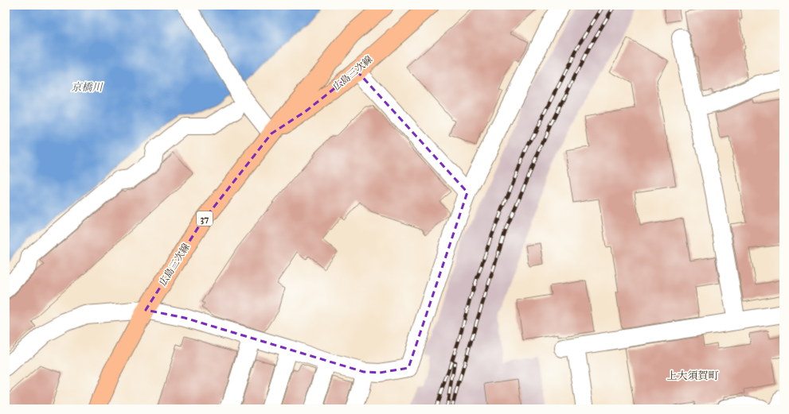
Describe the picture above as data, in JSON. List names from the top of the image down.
{
  "streets": {
    "main road": ["広島三次線", "37"]
  },
  "districts": ["上大須賀町"],
  "water": ["京橋川"]
}
